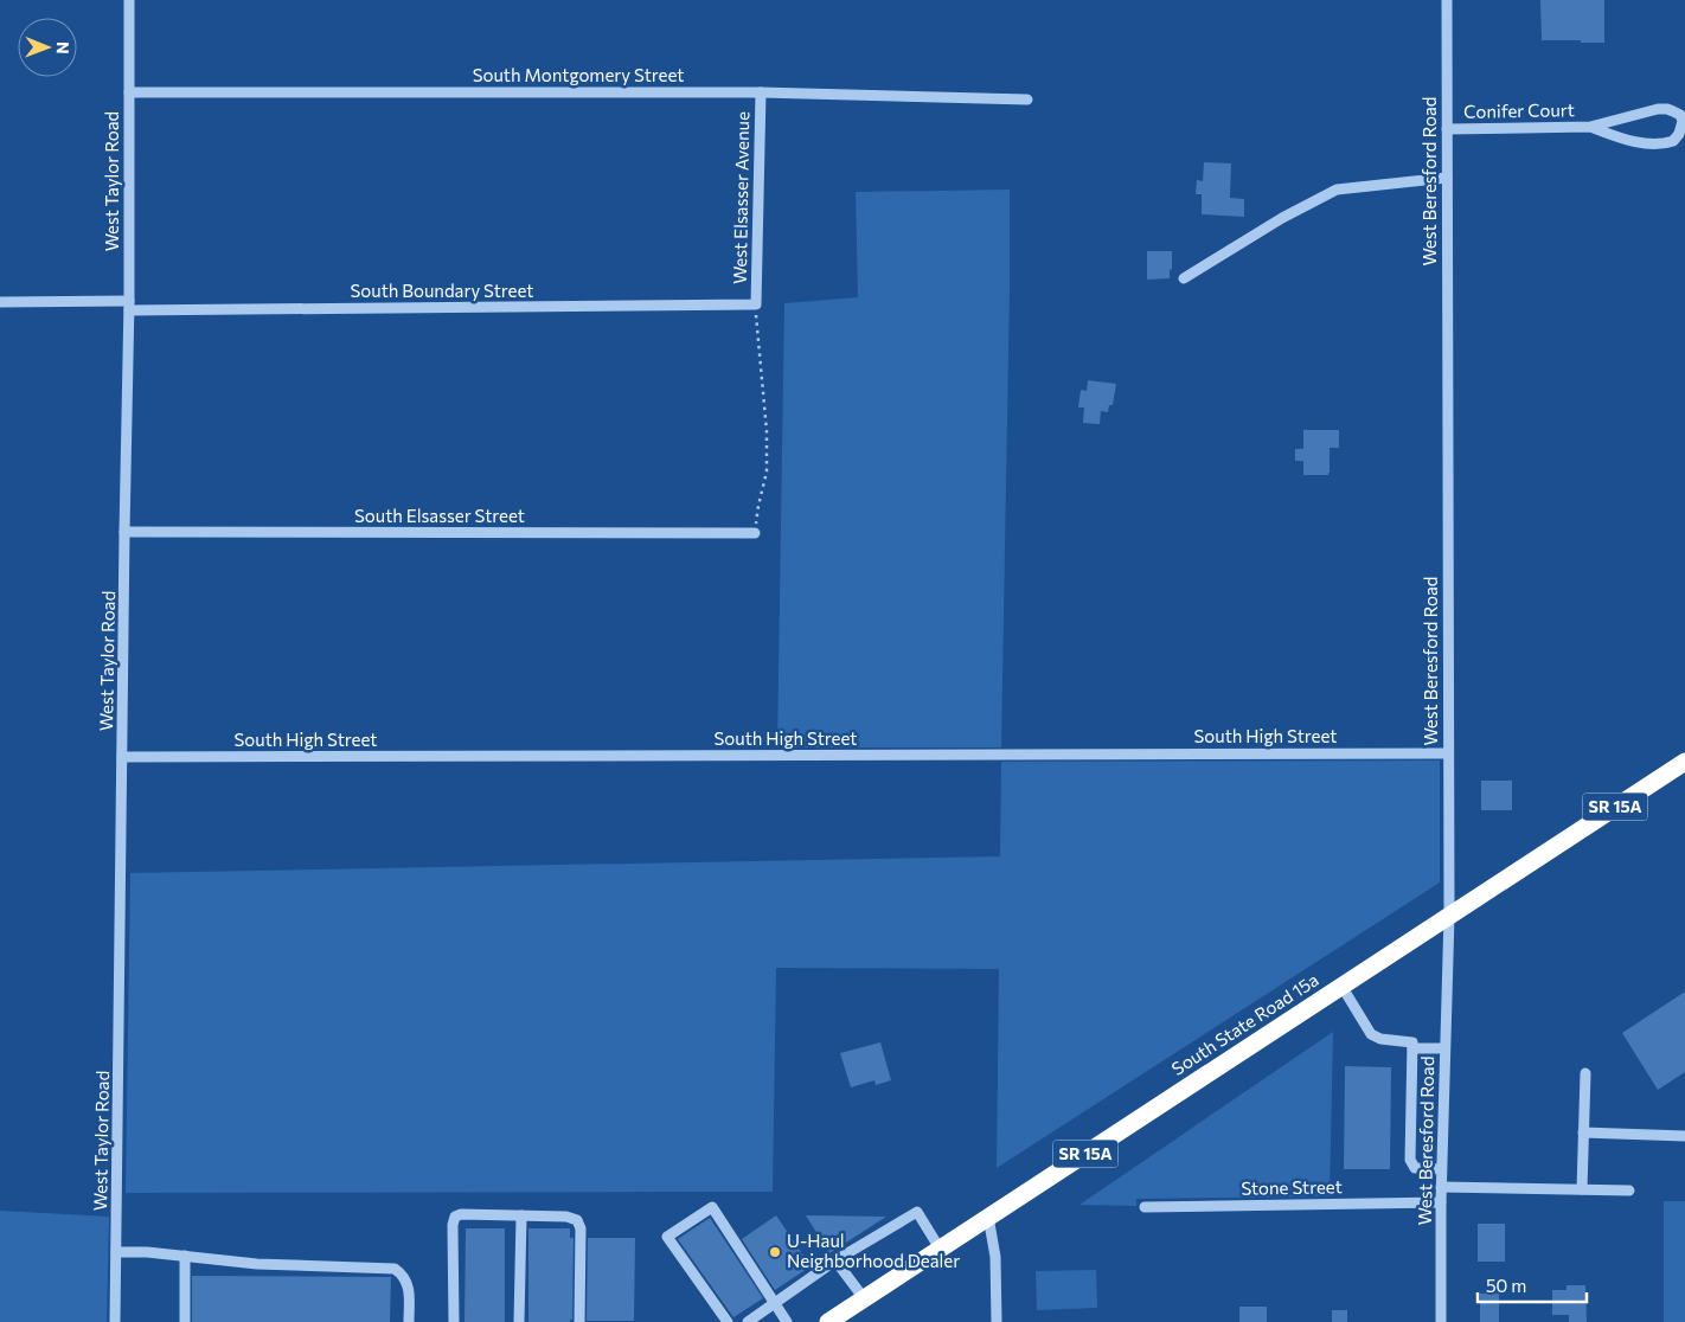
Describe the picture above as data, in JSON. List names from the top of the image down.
{
  "streets": {
    "highway": ["SR 15A", "South State Road 15a"],
    "street": [
      "South Montgomery Street",
      "Conifer Court",
      "West Taylor Road",
      "West Beresford Road",
      "West Elsasser Avenue",
      "South Boundary Street",
      "South Elsasser Street",
      "South High Street",
      "Stone Street"
    ]
  },
  "crossings": [
    ["South Montgomery Street", "West Taylor Road"],
    ["South Montgomery Street", "West Elsasser Avenue"],
    ["Conifer Court", "West Beresford Road"],
    ["West Taylor Road", "South Boundary Street"],
    ["West Taylor Road", "South Elsasser Street"],
    ["West Taylor Road", "South High Street"],
    ["West Beresford Road", "South High Street"],
    ["West Beresford Road", "South State Road 15a"],
    ["West Beresford Road", "Stone Street"],
    ["West Elsasser Avenue", "South Boundary Street"]
  ],
  "places": ["U-Haul Neighborhood Dealer"],
  "scale_bar": "50 m",
  "north": "right"
}
